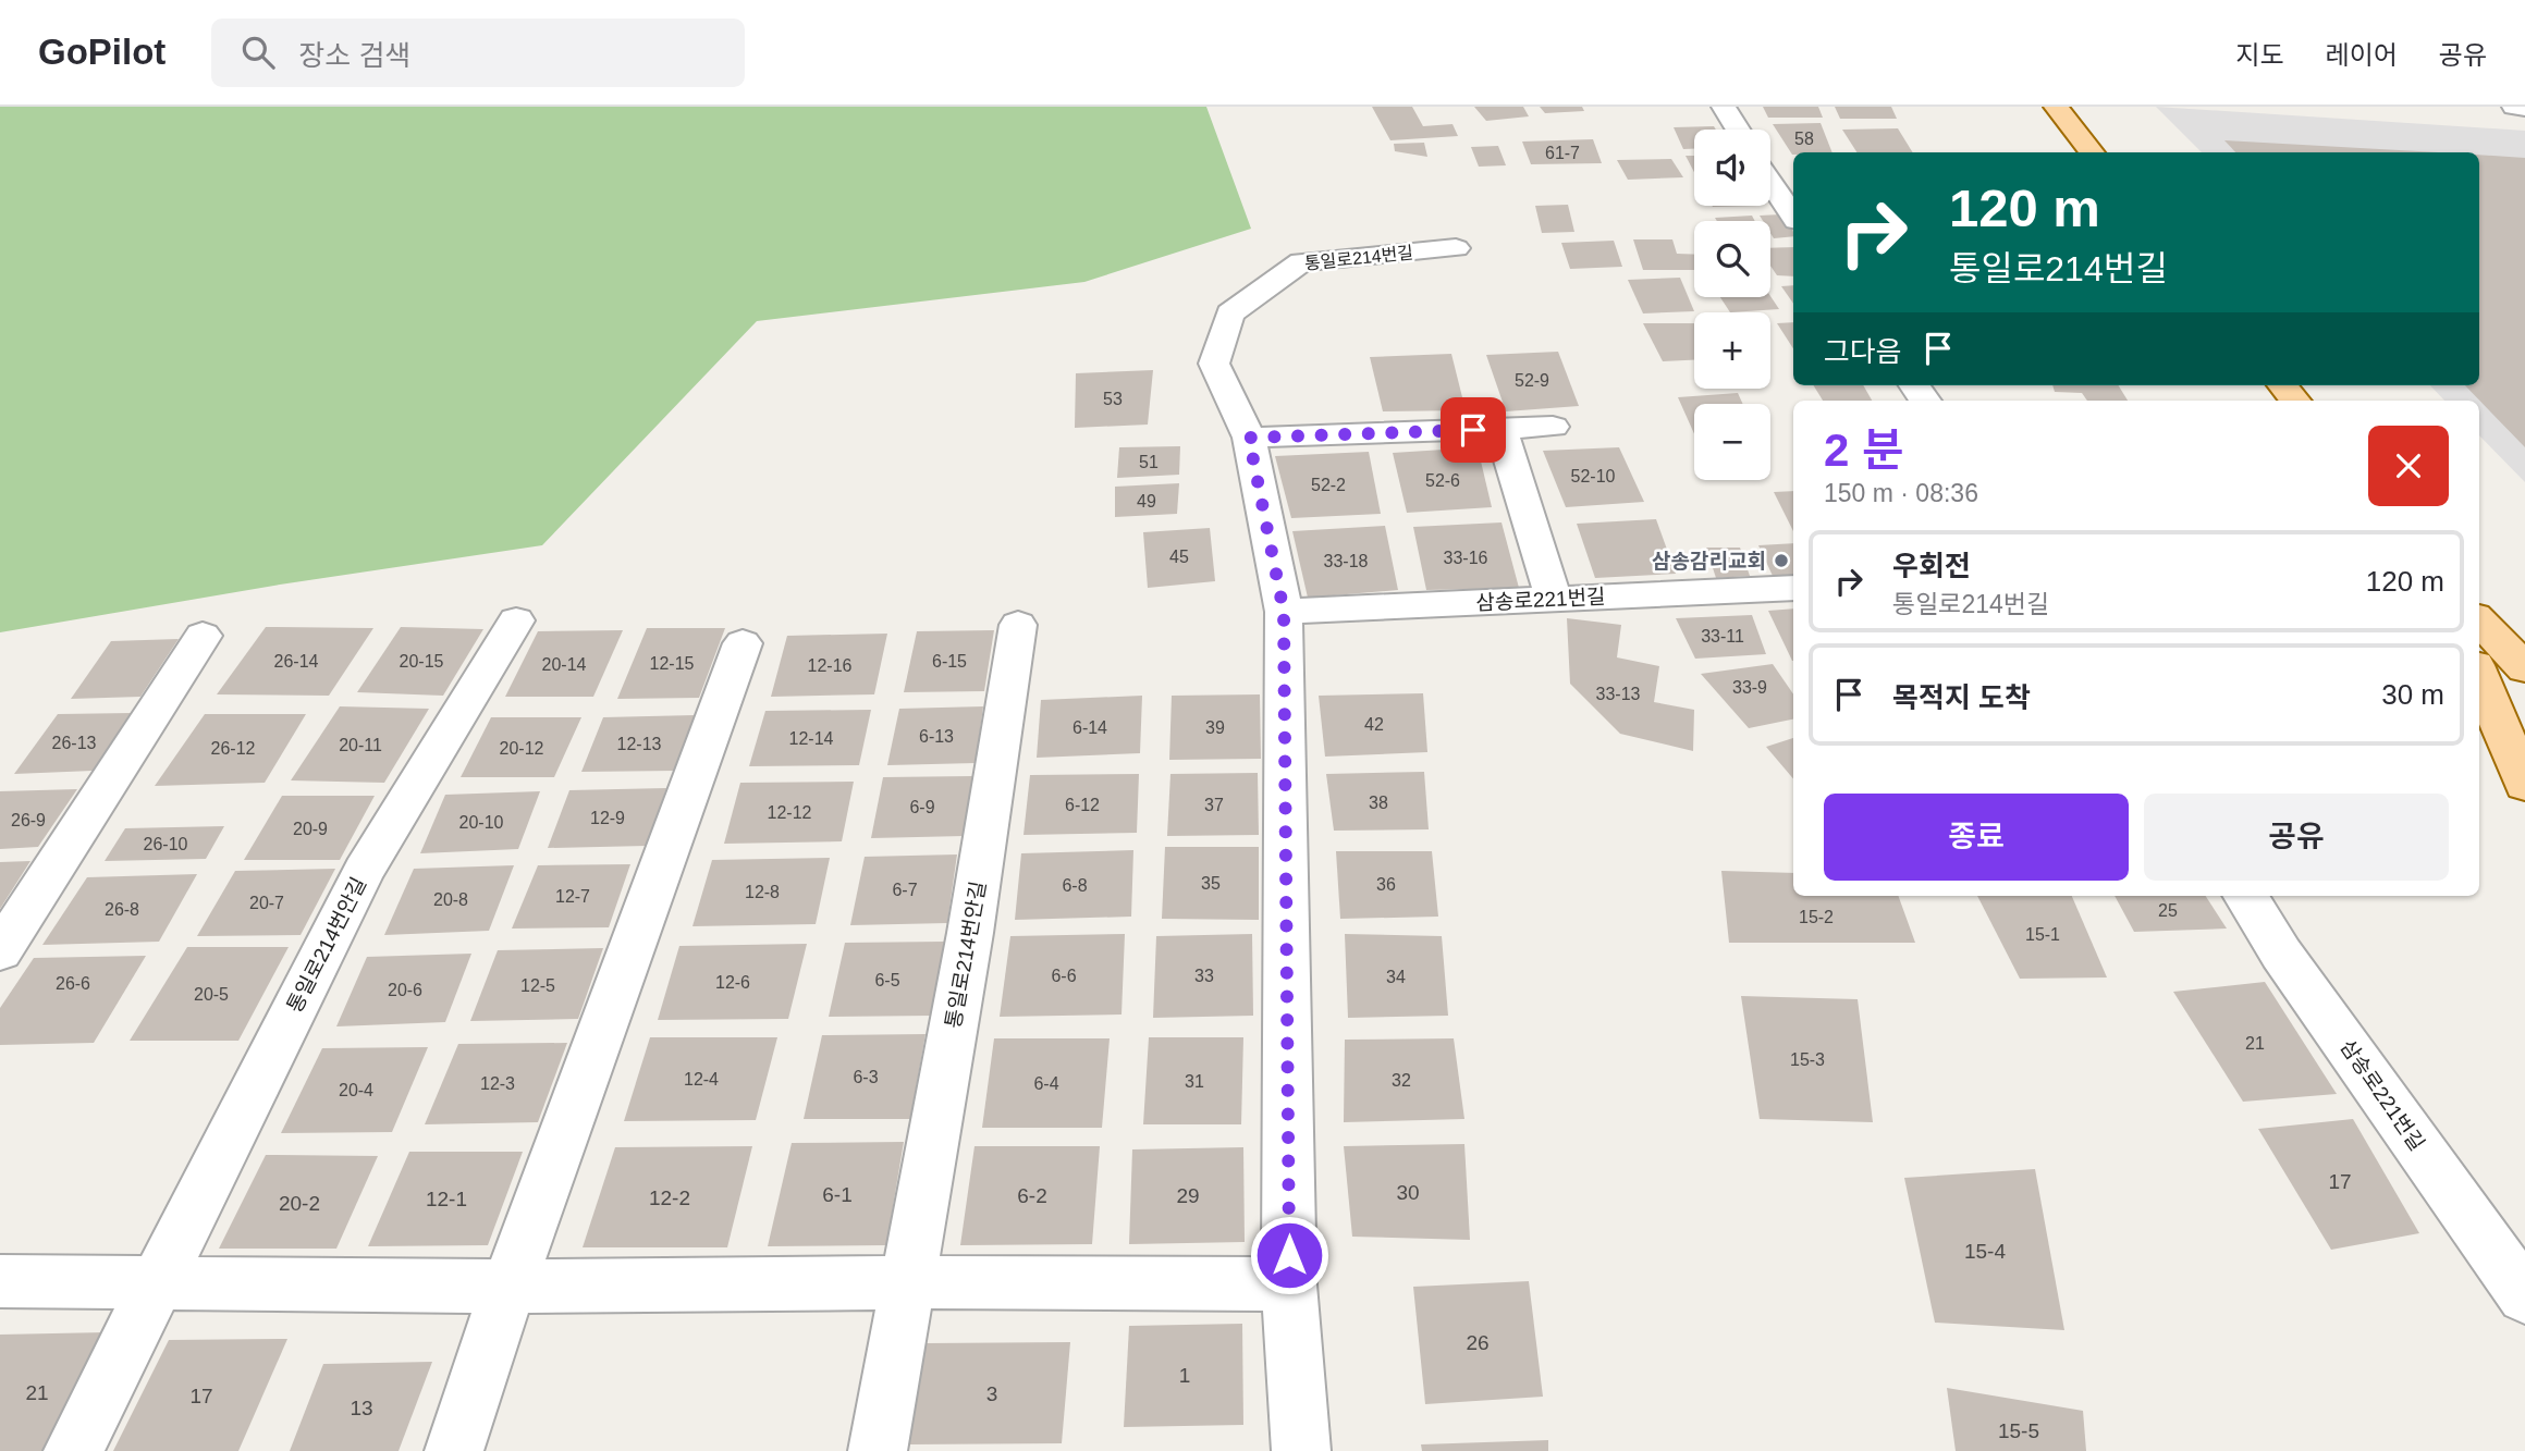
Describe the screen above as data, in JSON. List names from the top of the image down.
{
  "streets": {
    "street": ["통일로214번길", "삼송로221번길", "통일로214번안길"]
  },
  "crossings": [
    ["통일로214번길", "삼송로221번길"]
  ],
  "places": ["삼송감리교회"],
  "house_numbers": [
    "58",
    "61-7",
    "52-9",
    "53",
    "51",
    "52-10",
    "52-6",
    "52-2",
    "49",
    "45",
    "33-16",
    "33-18",
    "33-11",
    "26-14",
    "20-15",
    "6-15",
    "12-15",
    "20-14",
    "12-16",
    "33-9",
    "33-13",
    "42",
    "6-14",
    "39",
    "6-13",
    "12-14",
    "26-13",
    "12-13",
    "20-11",
    "26-12",
    "20-12",
    "38",
    "6-12",
    "37",
    "6-9",
    "12-12",
    "12-9",
    "26-9",
    "20-10",
    "20-9",
    "26-10",
    "35",
    "36",
    "6-8",
    "6-7",
    "12-8",
    "12-7",
    "20-8",
    "20-7",
    "26-8",
    "25",
    "15-2",
    "15-1",
    "6-6",
    "33",
    "34",
    "6-5",
    "12-6",
    "26-6",
    "12-5",
    "20-6",
    "20-5",
    "21",
    "15-3",
    "6-3",
    "12-4",
    "32",
    "31",
    "12-3",
    "6-4",
    "20-4",
    "17",
    "30",
    "6-1",
    "6-2",
    "29",
    "12-2",
    "12-1",
    "20-2",
    "15-4",
    "26",
    "1",
    "21",
    "3",
    "17",
    "13",
    "15-5"
  ],
  "page": {
    "header": "GoPilot",
    "search": "장소 검색",
    "nav": ["지도", "레이어", "공유"],
    "map_buttons": ["+", "−"],
    "turn": ["120 m", "통일로214번길"],
    "then": "그다음",
    "heading": ["2 분", "150 m · 08:36"],
    "list": [
      {
        "name": "우회전",
        "note": "통일로214번길",
        "value": "120 m"
      },
      {
        "name": "목적지 도착",
        "value": "30 m"
      }
    ],
    "buttons": ["종료", "공유"]
  }
}
